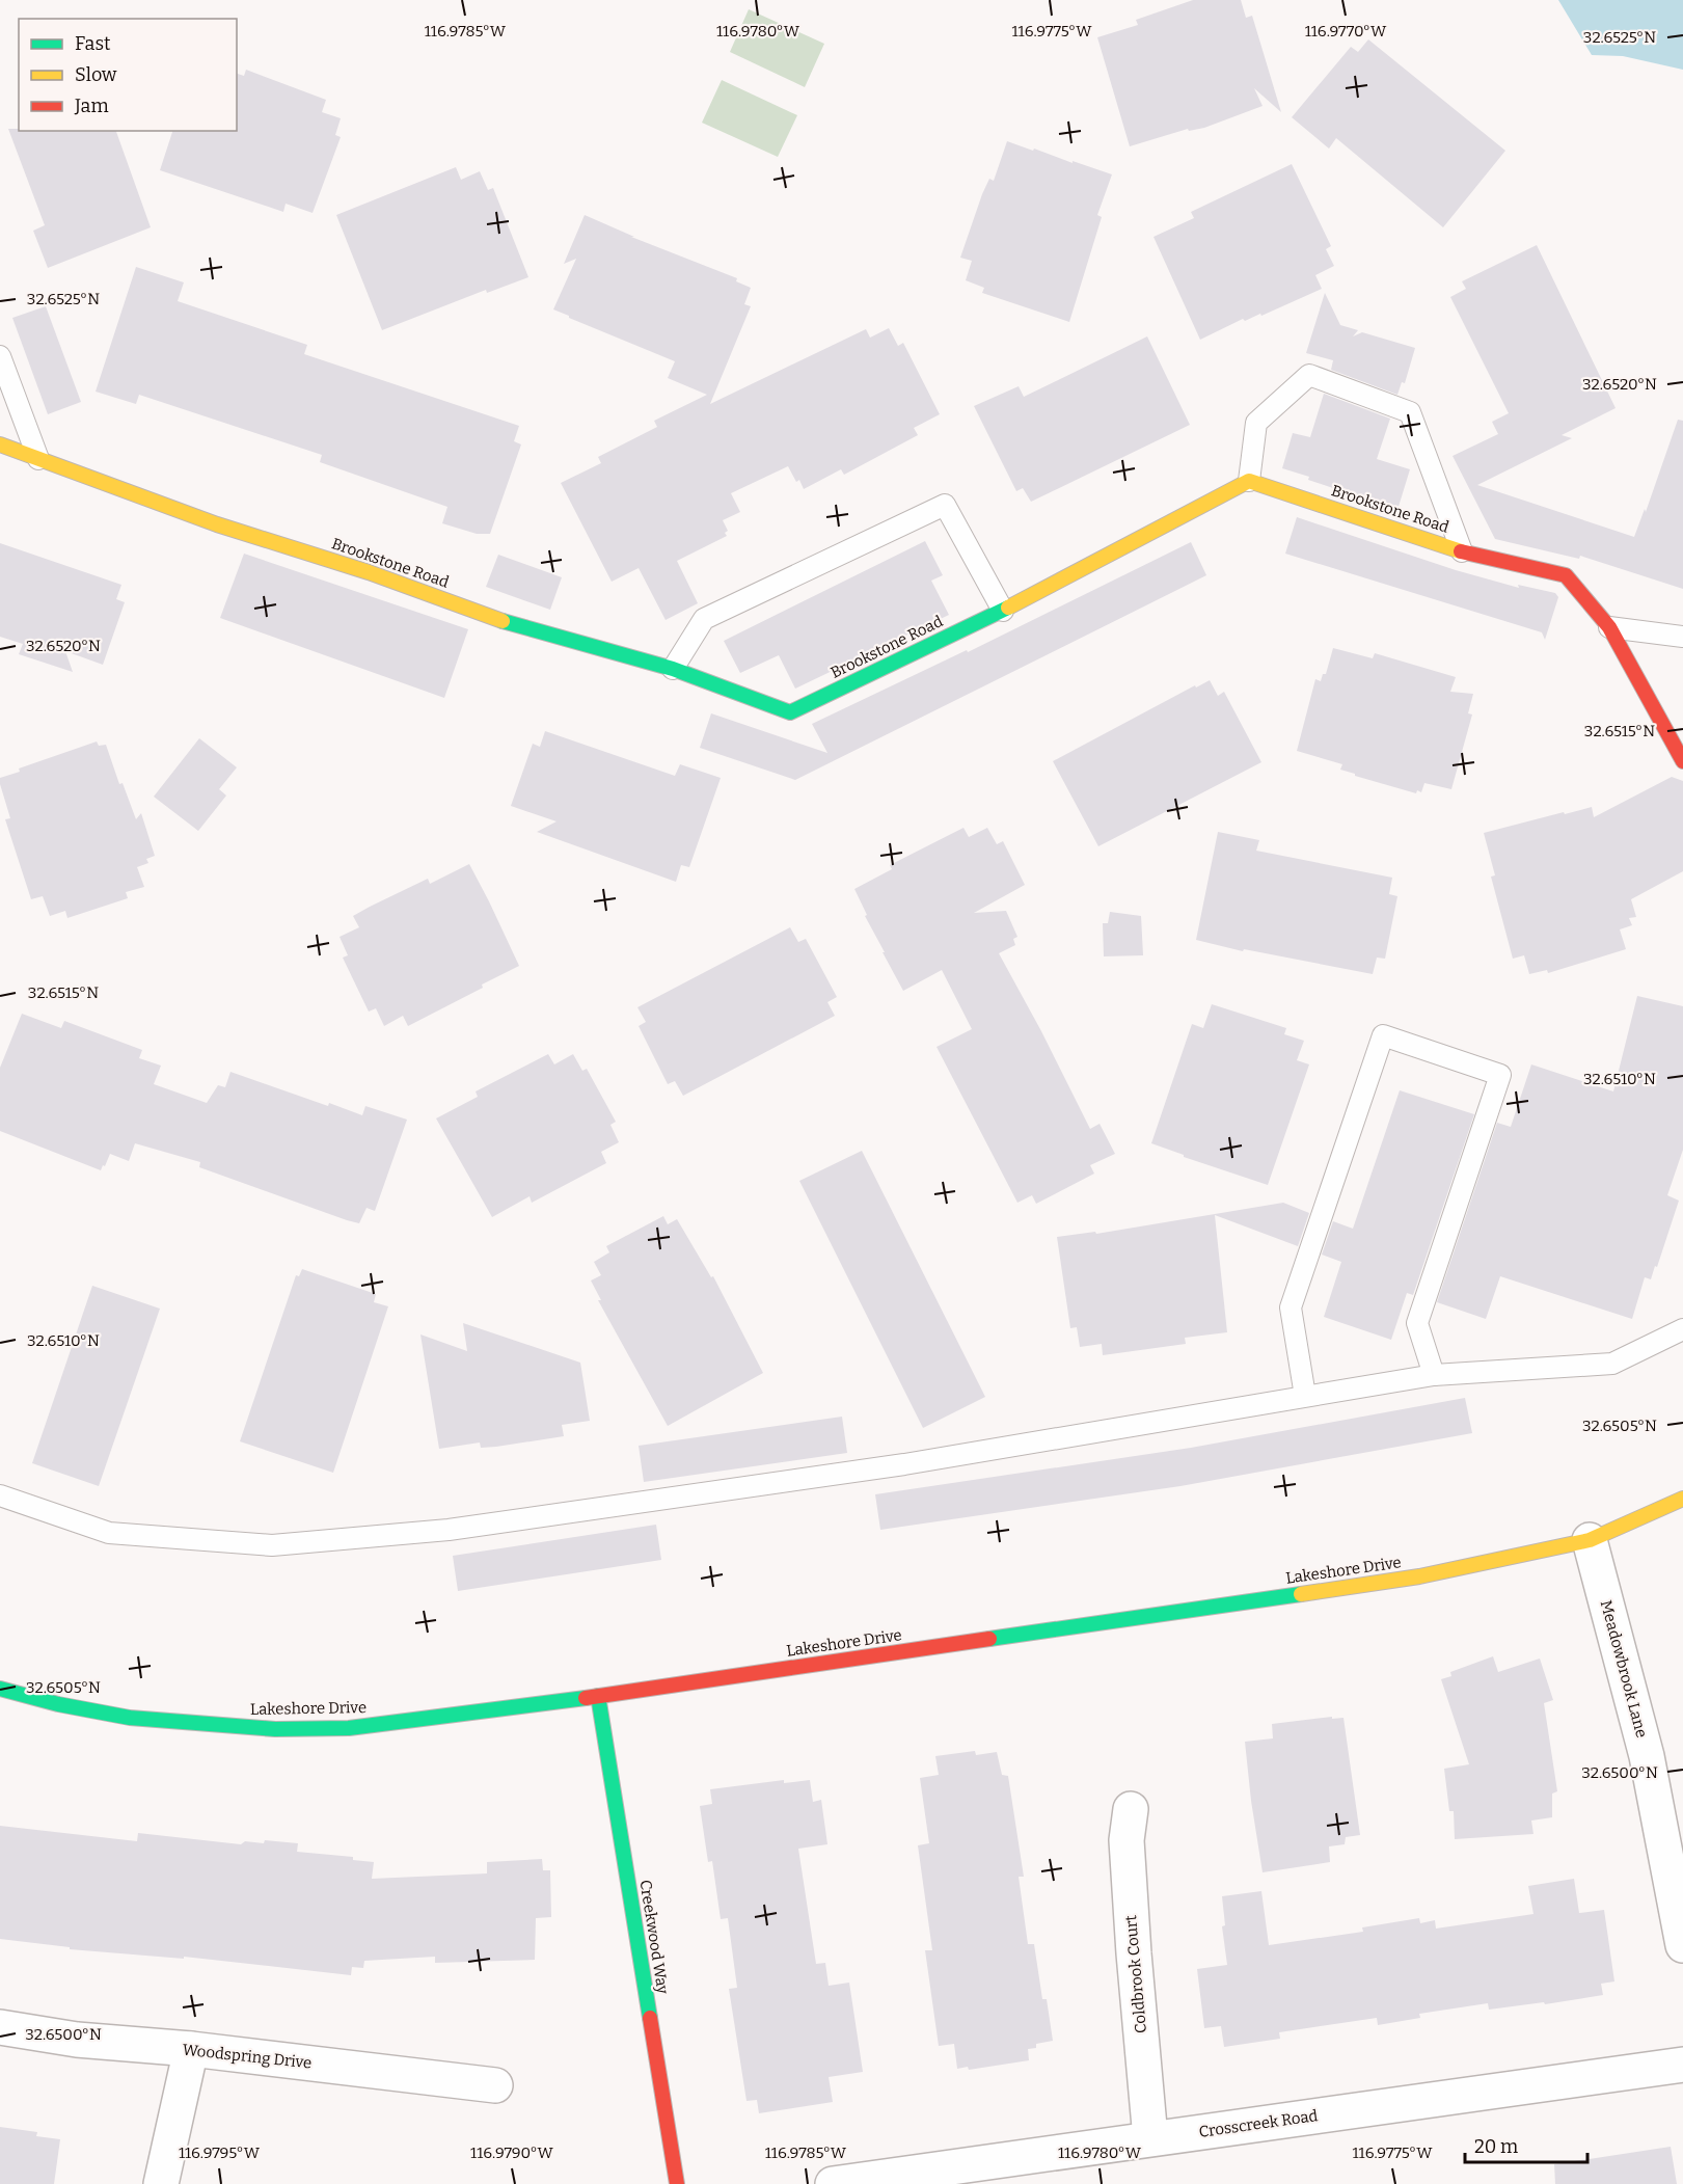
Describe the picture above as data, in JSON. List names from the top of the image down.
{
  "streets": {
    "street": [
      "Brookstone Road",
      "Lakeshore Drive",
      "Meadowbrook Lane",
      "Creekwood Way",
      "Coldbrook Court",
      "Woodspring Drive",
      "Crosscreek Road"
    ]
  },
  "crossings": [
    ["Lakeshore Drive", "Meadowbrook Lane"],
    ["Lakeshore Drive", "Creekwood Way"],
    ["Coldbrook Court", "Crosscreek Road"]
  ],
  "legend": ["Fast", "Slow", "Jam"],
  "scale_bar": "20 m",
  "coordinates": [
    "116.9785°W",
    "116.9780°W",
    "116.9775°W",
    "116.9770°W",
    "32.6525°N",
    "32.6520°N",
    "32.6515°N",
    "32.6510°N",
    "32.6505°N",
    "32.6500°N",
    "116.9795°W",
    "116.9790°W"
  ]
}
